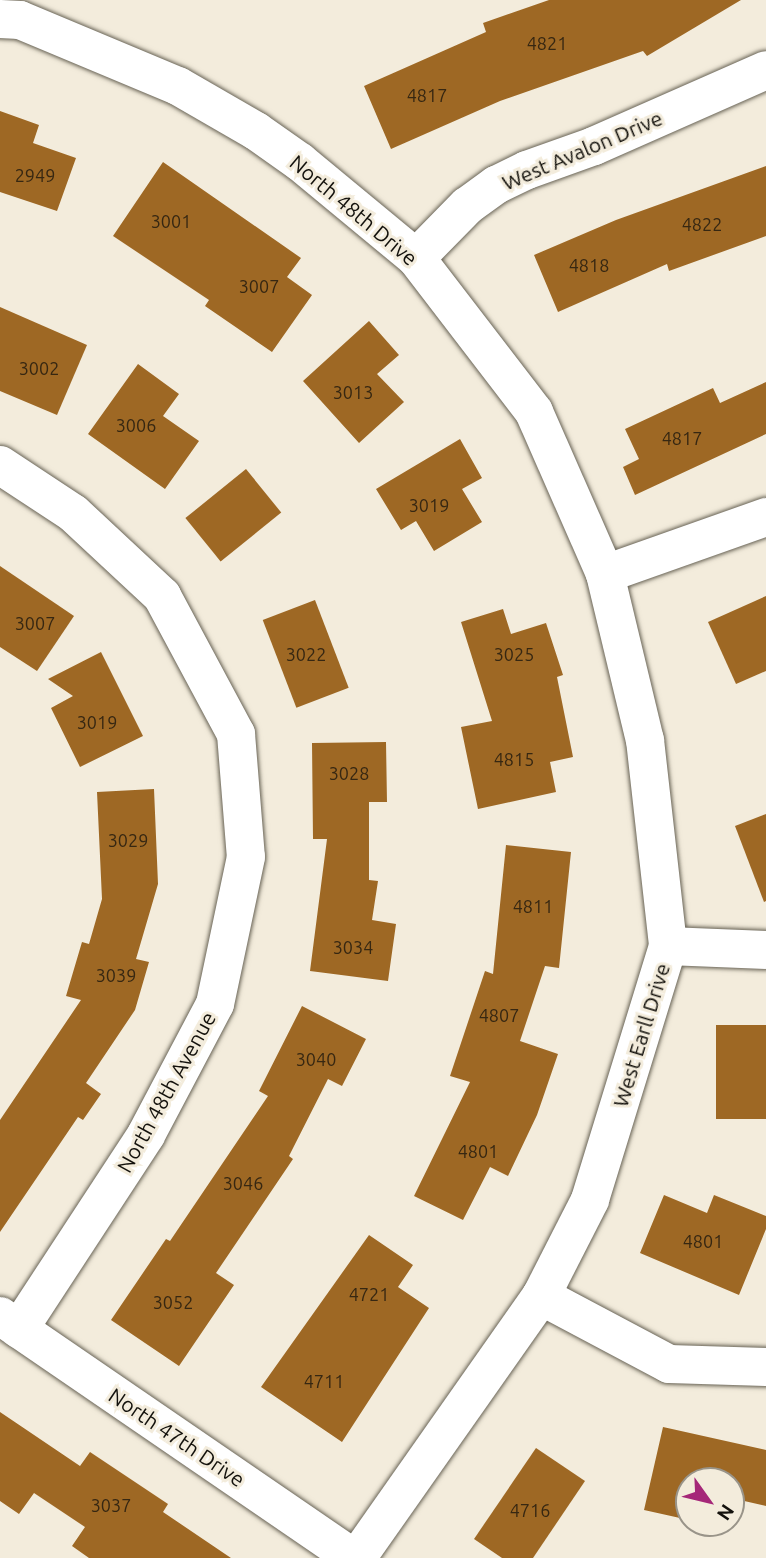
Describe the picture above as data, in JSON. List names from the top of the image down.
{
  "streets": {
    "street": [
      "West Avalon Drive",
      "North 48th Drive",
      "West Earll Drive",
      "North 48th Avenue",
      "North 47th Drive"
    ]
  },
  "crossings": [
    ["West Avalon Drive", "North 48th Drive"],
    ["North 48th Drive", "West Earll Drive"],
    ["West Earll Drive", "North 47th Drive"],
    ["North 48th Avenue", "North 47th Drive"]
  ],
  "house_numbers": [
    "4821",
    "4817",
    "2949",
    "3001",
    "4822",
    "4818",
    "3007",
    "3002",
    "3013",
    "3006",
    "4817",
    "3019",
    "3007",
    "3022",
    "3025",
    "3019",
    "4815",
    "3028",
    "3029",
    "4811",
    "3034",
    "3039",
    "4807",
    "3040",
    "4801",
    "3046",
    "4801",
    "4721",
    "3052",
    "4711",
    "3037",
    "4716"
  ],
  "north": "bottom right"
}
